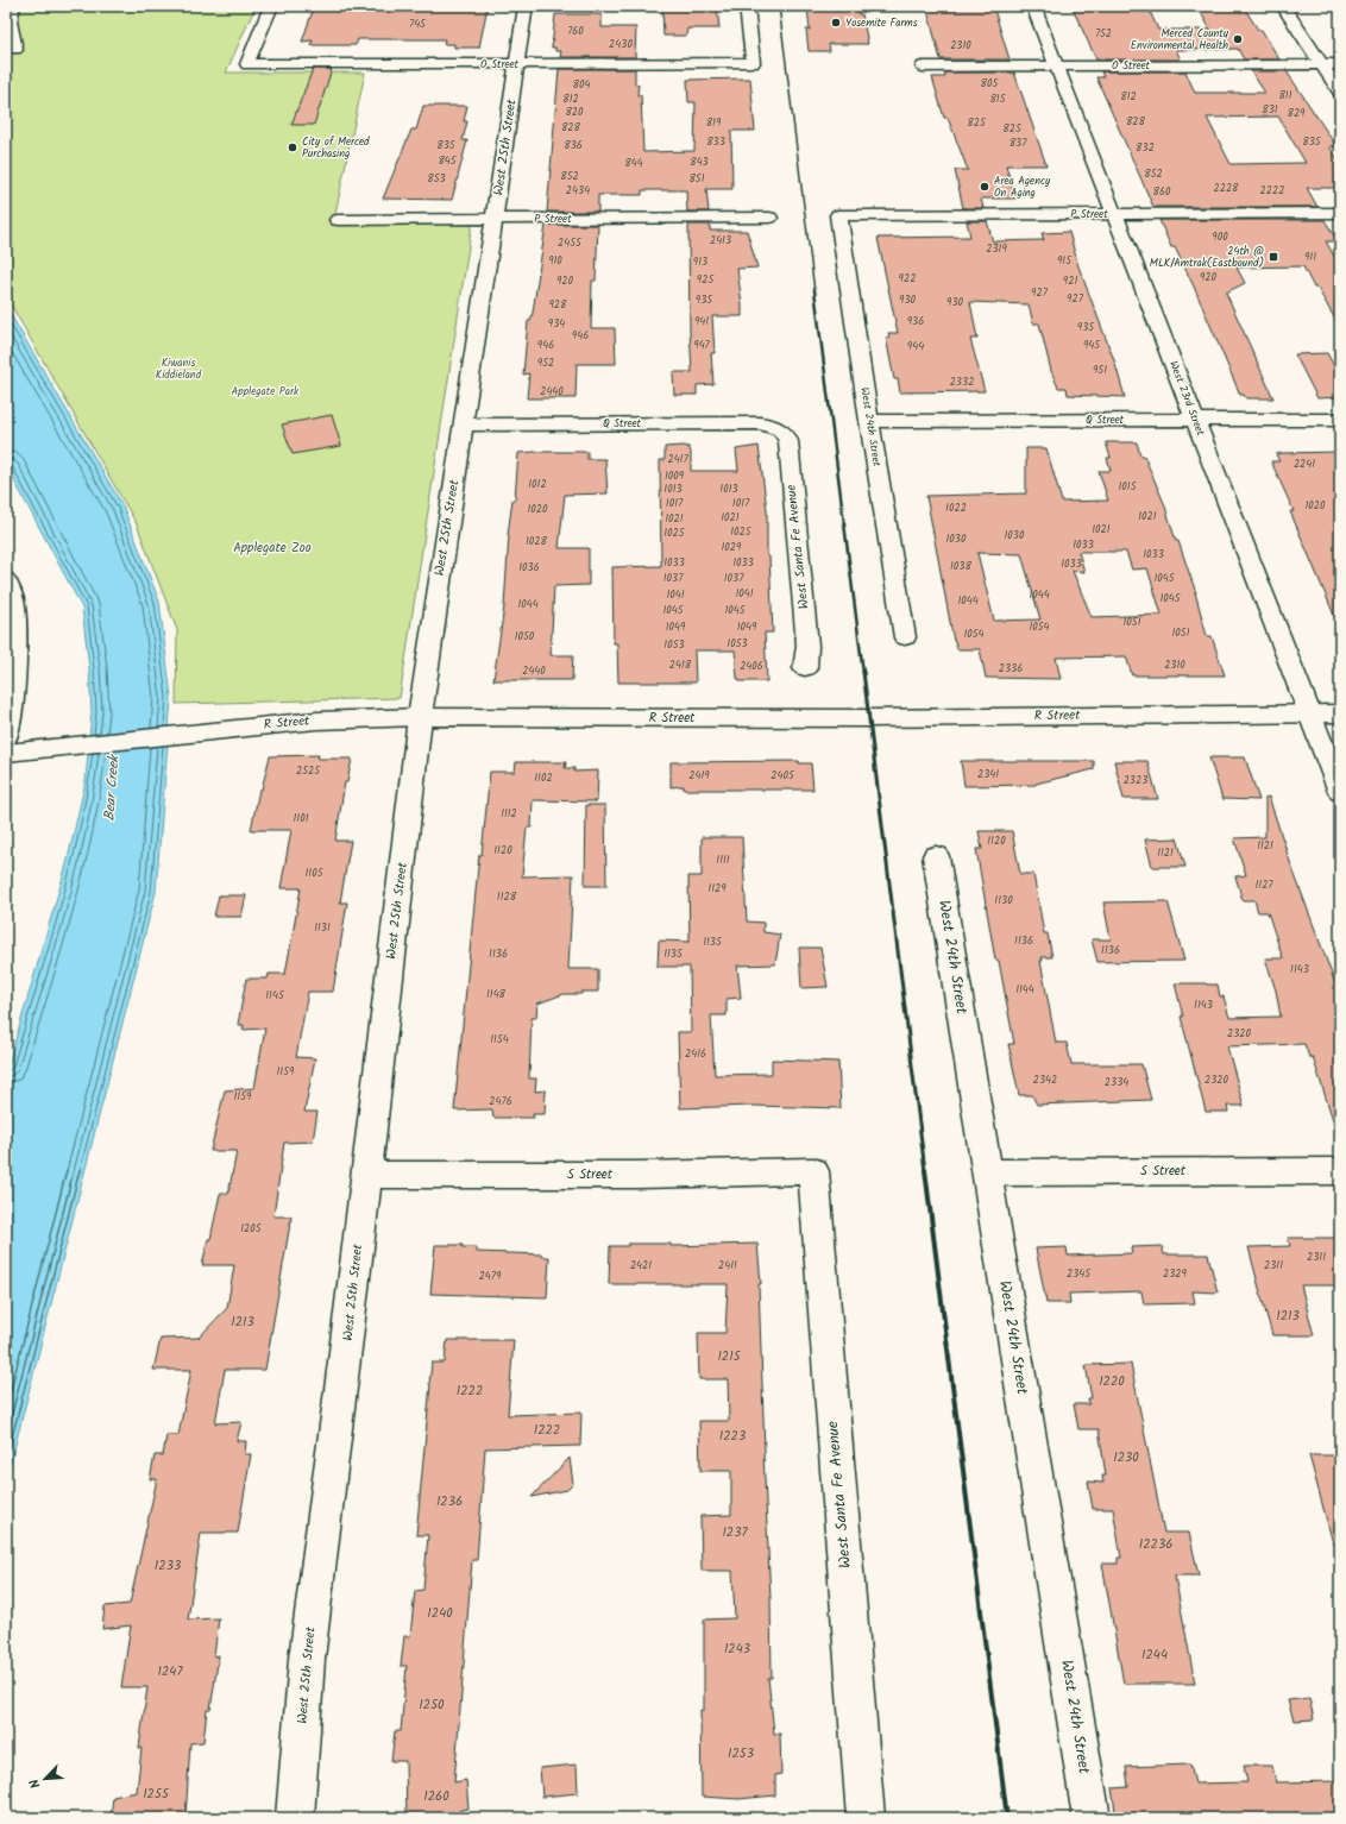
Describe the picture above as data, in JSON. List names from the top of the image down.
{
  "streets": {
    "street": [
      "O Street",
      "West 25th Street",
      "P Street",
      "West 23rd Street",
      "Q Street",
      "West 24th Street",
      "West Santa Fe Avenue",
      "R Street",
      "S Street"
    ]
  },
  "crossings": [
    ["O Street", "West 25th Street"],
    ["O Street", "West 23rd Street"],
    ["West 25th Street", "P Street"],
    ["West 25th Street", "Q Street"],
    ["West 25th Street", "R Street"],
    ["West 25th Street", "S Street"],
    ["P Street", "West 23rd Street"],
    ["P Street", "West 24th Street"],
    ["West 23rd Street", "Q Street"],
    ["West 23rd Street", "R Street"],
    ["Q Street", "West 24th Street"],
    ["Q Street", "West Santa Fe Avenue"],
    ["West 24th Street", "S Street"],
    ["West Santa Fe Avenue", "S Street"]
  ],
  "water": ["Bear Creek"],
  "parks": ["Kiwanis Kiddieland", "Applegate Park", "Applegate Zoo"],
  "places": {
    "other": [
      "Yosemite Farms",
      "Merced County Environmental Health",
      "City of Merced Purchasing",
      "Area Agency On Aging"
    ],
    "transit": ["24th @ MLK/Amtrak(Eastbound)"]
  },
  "house_numbers": [
    "745",
    "760",
    "752",
    "2430",
    "2310",
    "805",
    "804",
    "811",
    "812",
    "812",
    "815",
    "831",
    "820",
    "829",
    "828",
    "819",
    "825",
    "828",
    "825",
    "833",
    "835",
    "837",
    "835",
    "836",
    "832",
    "845",
    "843",
    "844",
    "852",
    "852",
    "853",
    "851",
    "2228",
    "2434",
    "2222",
    "860",
    "900",
    "2413",
    "2455",
    "2319",
    "911",
    "910",
    "915",
    "913",
    "920",
    "922",
    "925",
    "920",
    "921",
    "927",
    "927",
    "935",
    "930",
    "930",
    "928",
    "941",
    "936",
    "934",
    "935",
    "946",
    "946",
    "947",
    "945",
    "944",
    "952",
    "951",
    "2332",
    "2440",
    "2417",
    "2241",
    "1009",
    "1012",
    "1015",
    "1013",
    "1013",
    "1017",
    "1017",
    "1020",
    "1022",
    "1020",
    "1021",
    "1021",
    "1021",
    "1021",
    "1025",
    "1025",
    "1030",
    "1030",
    "1028",
    "1033",
    "1029",
    "1033",
    "1033",
    "1033",
    "1033",
    "1038",
    "1036",
    "1037",
    "1037",
    "1045",
    "1041",
    "1041",
    "1044",
    "1045",
    "1044",
    "1044",
    "1045",
    "1045",
    "1051",
    "1049",
    "1049",
    "1054",
    "1051",
    "1054",
    "1050",
    "1053",
    "1053",
    "2418",
    "2310",
    "2406",
    "2336",
    "2440",
    "2525",
    "2341",
    "2419",
    "2405",
    "1102",
    "2323",
    "1112",
    "1101",
    "1120",
    "1121",
    "1120",
    "1121",
    "1111",
    "1105",
    "1127",
    "1129",
    "1128",
    "1130",
    "1131",
    "1136",
    "1135",
    "1136",
    "1136",
    "1135",
    "1143",
    "1144",
    "1148",
    "1145",
    "1143",
    "2320",
    "1154",
    "2416",
    "1159",
    "2342",
    "2320",
    "2334",
    "1159",
    "2476",
    "1205",
    "2311",
    "2421",
    "2411",
    "2311",
    "2345",
    "2329",
    "2479",
    "1213",
    "1213",
    "1215",
    "1220",
    "1222",
    "1222",
    "1223",
    "1230",
    "1236",
    "1237",
    "12236",
    "1233",
    "1240",
    "1243",
    "1244",
    "1247",
    "1250",
    "1253",
    "1255",
    "1260"
  ],
  "north": "bottom left"
}
